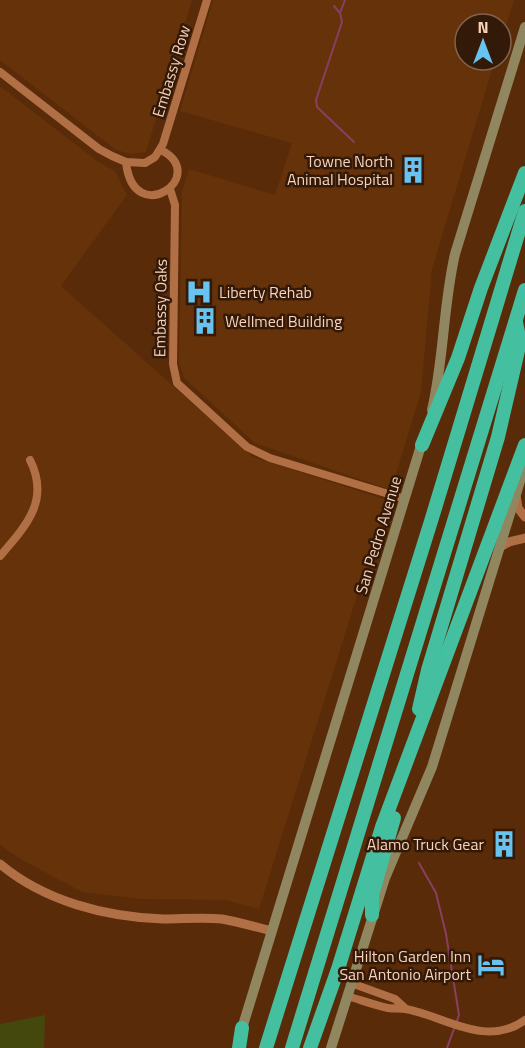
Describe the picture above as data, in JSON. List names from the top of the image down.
{
  "streets": {
    "main road": ["San Pedro Avenue"],
    "street": ["Embassy Row", "Embassy Oaks"]
  },
  "crossings": [
    ["Embassy Row", "Embassy Oaks"],
    ["Embassy Oaks", "San Pedro Avenue"]
  ],
  "places": {
    "building": ["Towne North Animal Hospital", "Wellmed Building", "Alamo Truck Gear"],
    "hospital": ["Liberty Rehab"],
    "hotel": ["Hilton Garden Inn San Antonio Airport"]
  },
  "north": "top"
}
